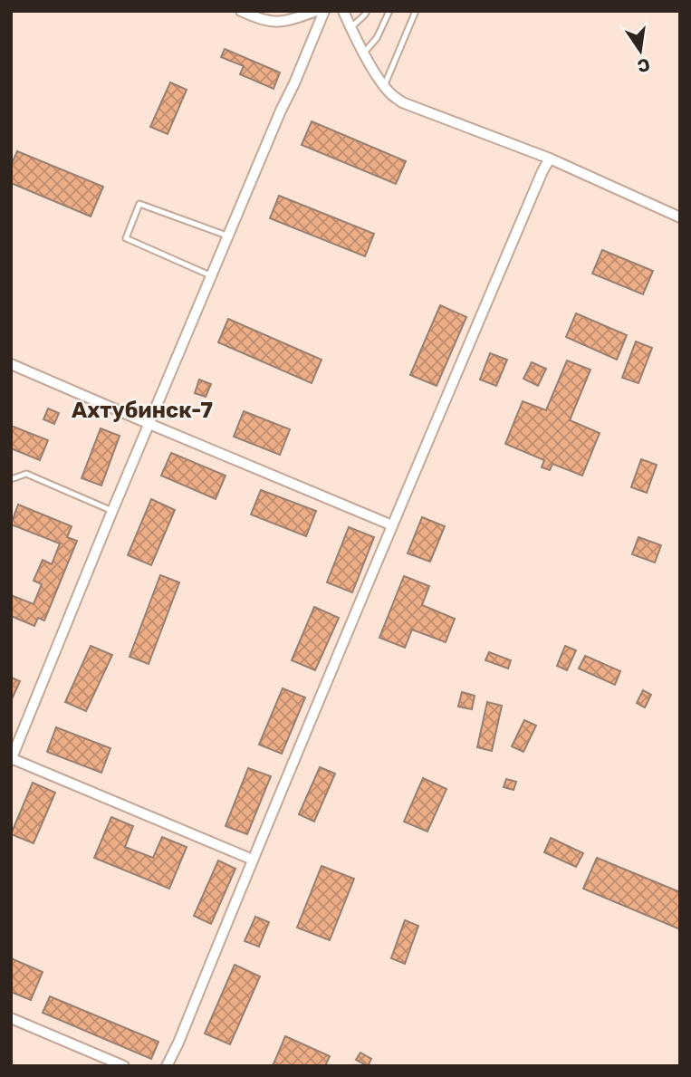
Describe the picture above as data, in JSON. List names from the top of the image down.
{
  "districts": ["Ахтубинск-7"],
  "north": "bottom"
}
